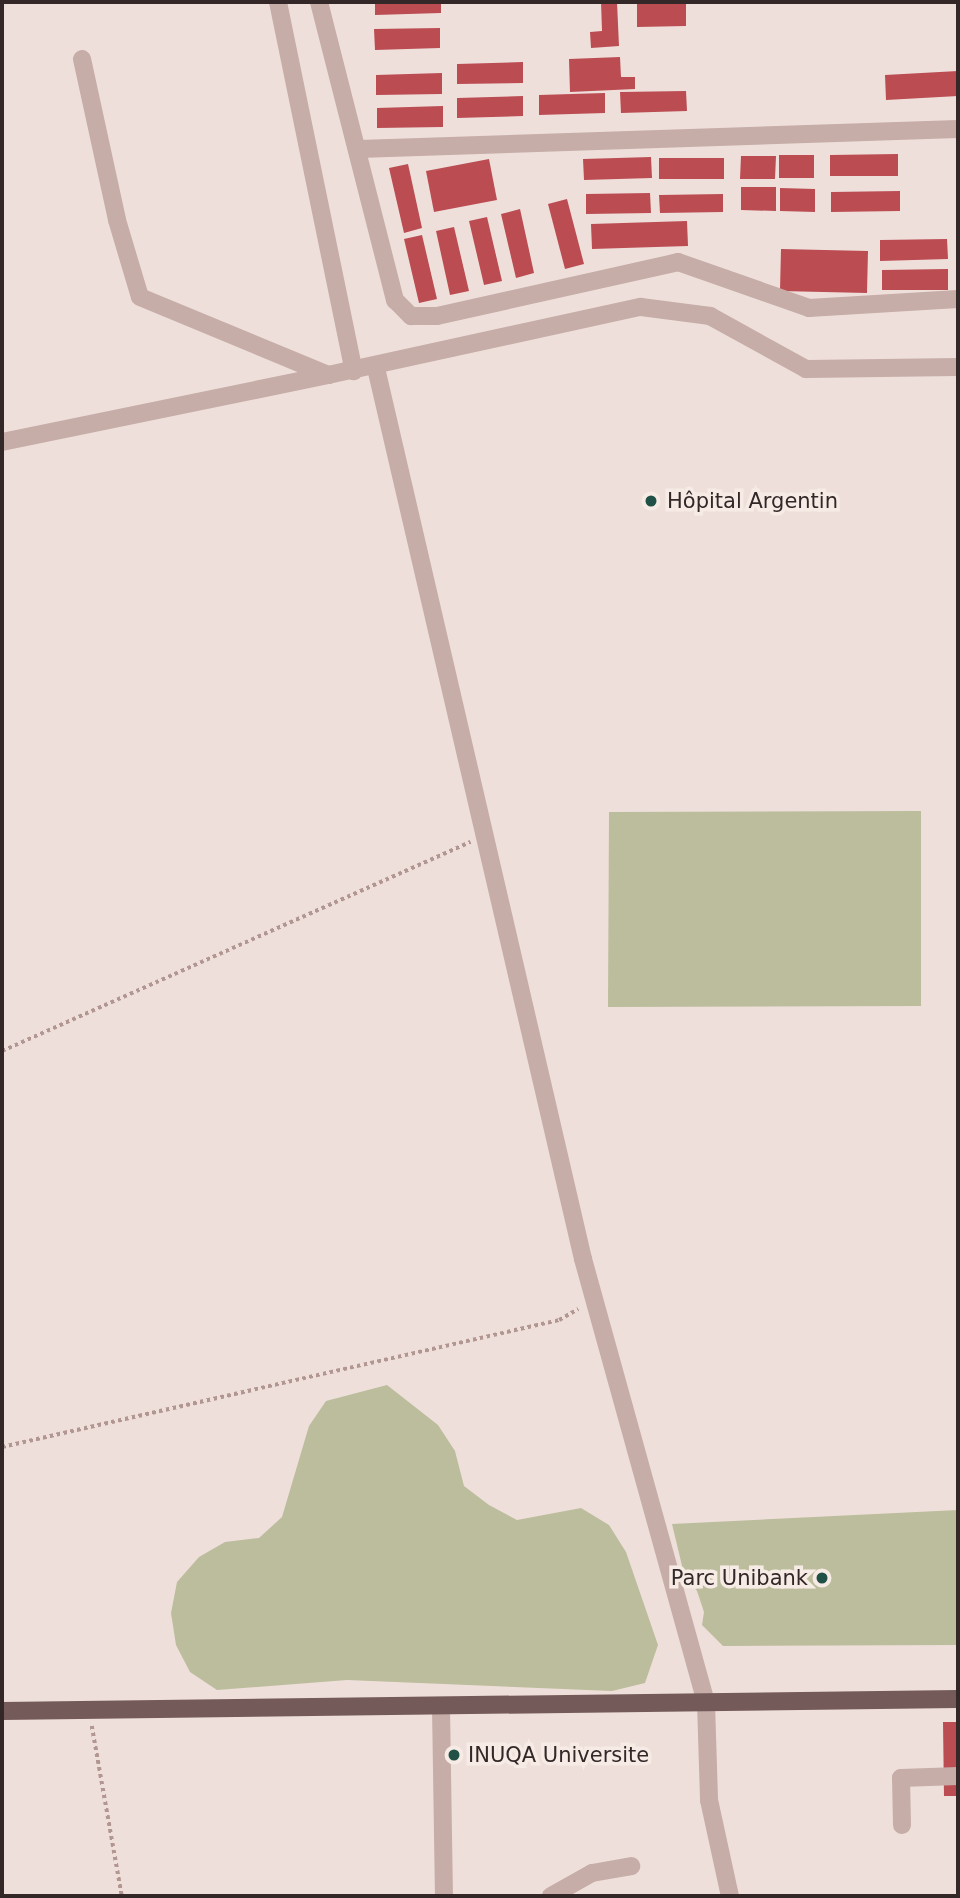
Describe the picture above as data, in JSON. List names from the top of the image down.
{
  "places": ["Hôpital Argentin", "Parc Unibank", "INUQA Universite"]
}
